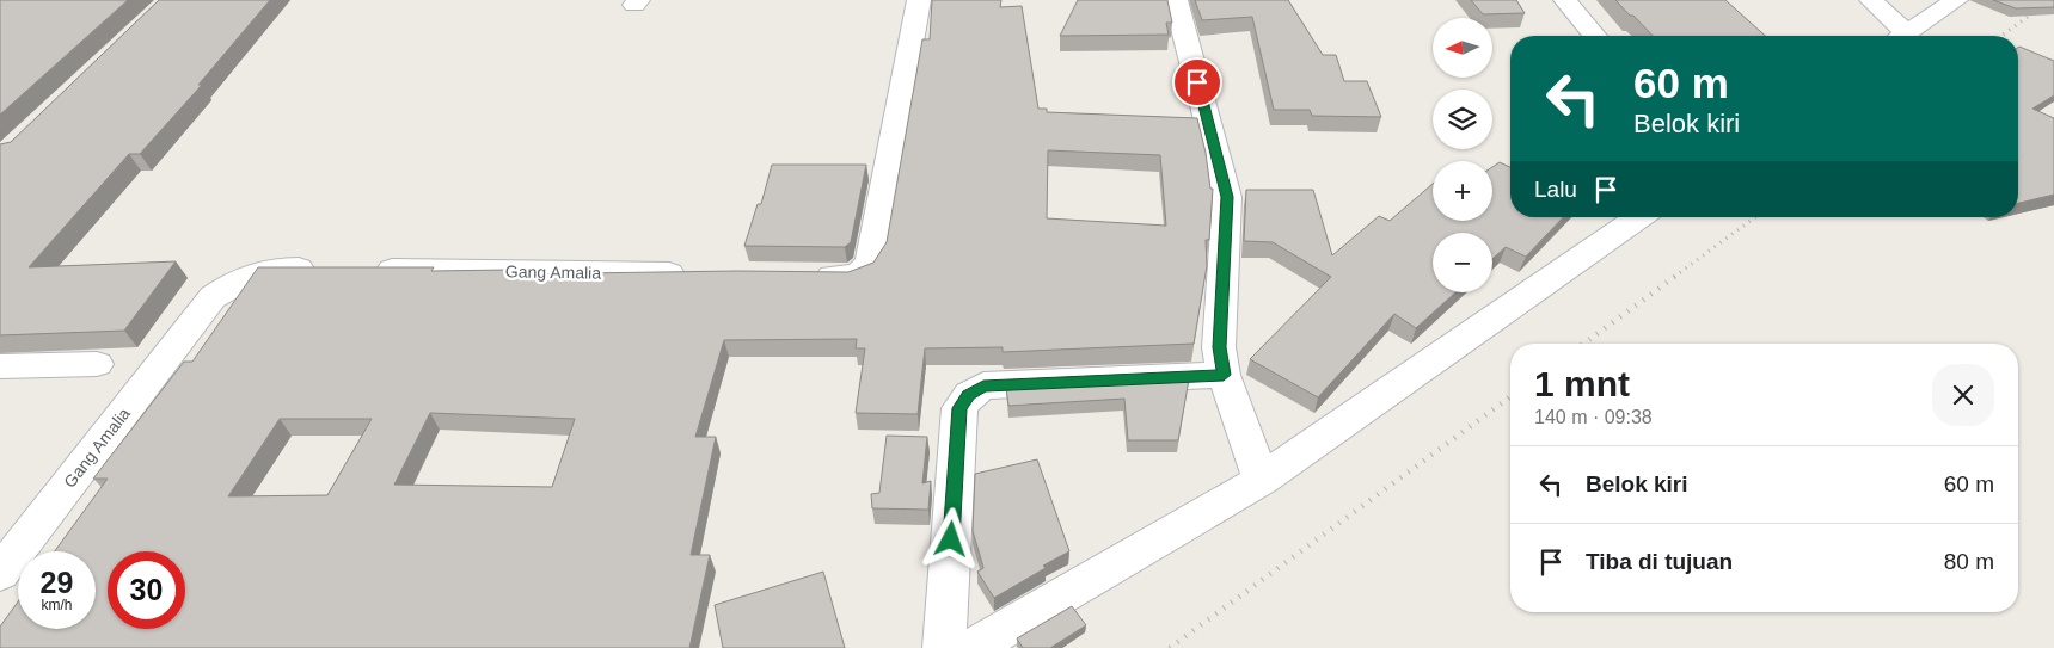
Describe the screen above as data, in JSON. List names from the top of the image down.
{
  "streets": {
    "street": ["Gang Amalia"]
  },
  "north": "left",
  "page": {
    "map_buttons": ["+", "−"],
    "turn": ["60 m", "Belok kiri"],
    "then": "Lalu",
    "heading": ["1 mnt", "140 m · 09:38"],
    "list": [
      {
        "name": "Belok kiri",
        "value": "60 m"
      },
      {
        "name": "Tiba di tujuan",
        "value": "80 m"
      }
    ],
    "speed": "29 km/h",
    "limit": "30"
  }
}
